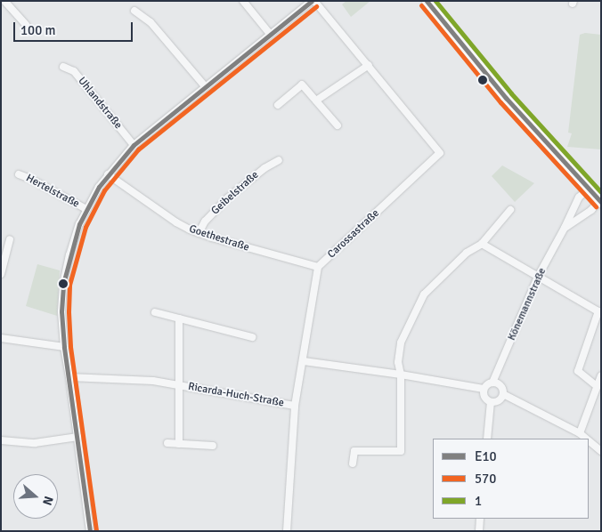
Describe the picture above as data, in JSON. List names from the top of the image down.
{
  "streets": {
    "street": [
      "Uhlandstraße",
      "Hertelstraße",
      "Geibelstraße",
      "Carossastraße",
      "Goethestraße",
      "Könemannstraße",
      "Ricarda-Huch-Straße"
    ]
  },
  "crossings": [
    ["Geibelstraße", "Goethestraße"],
    ["Carossastraße", "Goethestraße"],
    ["Carossastraße", "Ricarda-Huch-Straße"]
  ],
  "lines": ["transit line E10", "transit line 1", "transit line 570"],
  "legend": ["E10", "570", "1"],
  "scale_bar": "100 m",
  "north": "right"
}
